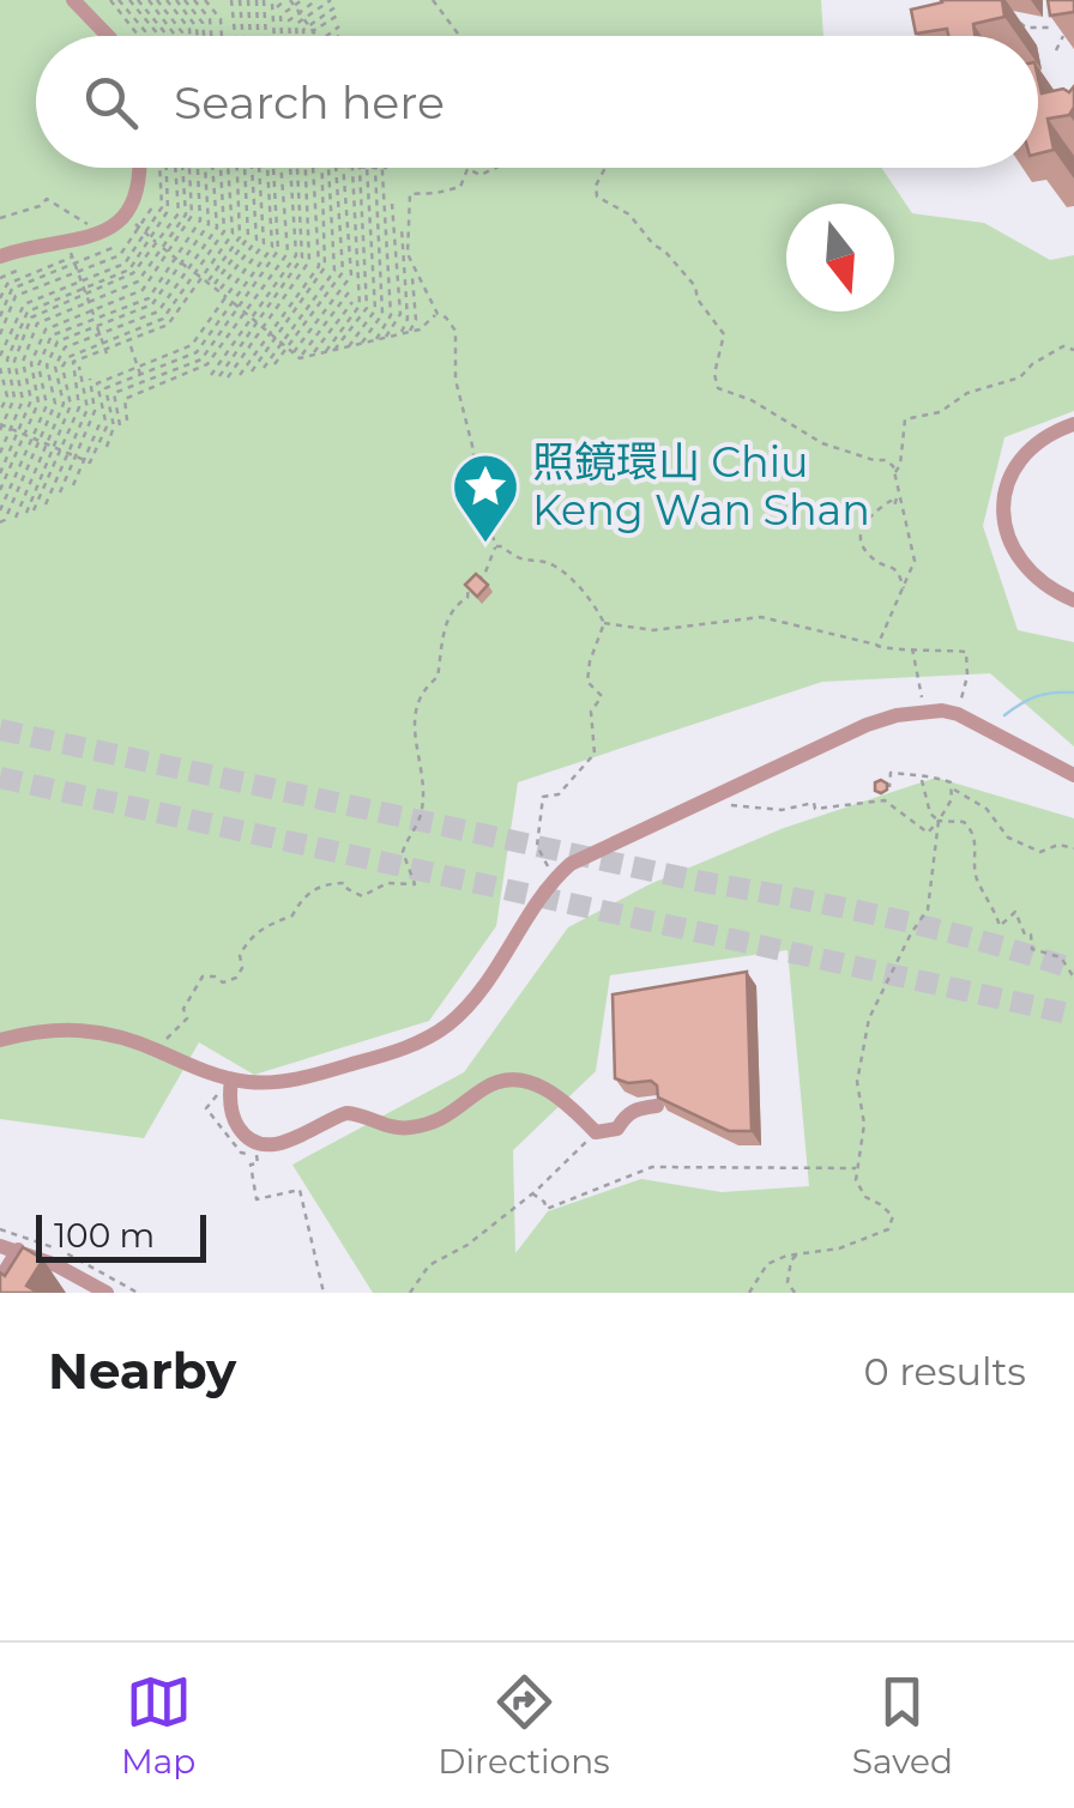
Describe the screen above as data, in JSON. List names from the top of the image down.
{
  "places": {
    "place": ["照鏡環山 Chiu Keng Wan Shan"]
  },
  "scale_bar": "100 m",
  "north": "bottom",
  "page": {
    "search": "Search here",
    "scale": "100 m",
    "heading": ["Nearby", "0 results"],
    "nav": ["Map", "Directions", "Saved"]
  }
}
